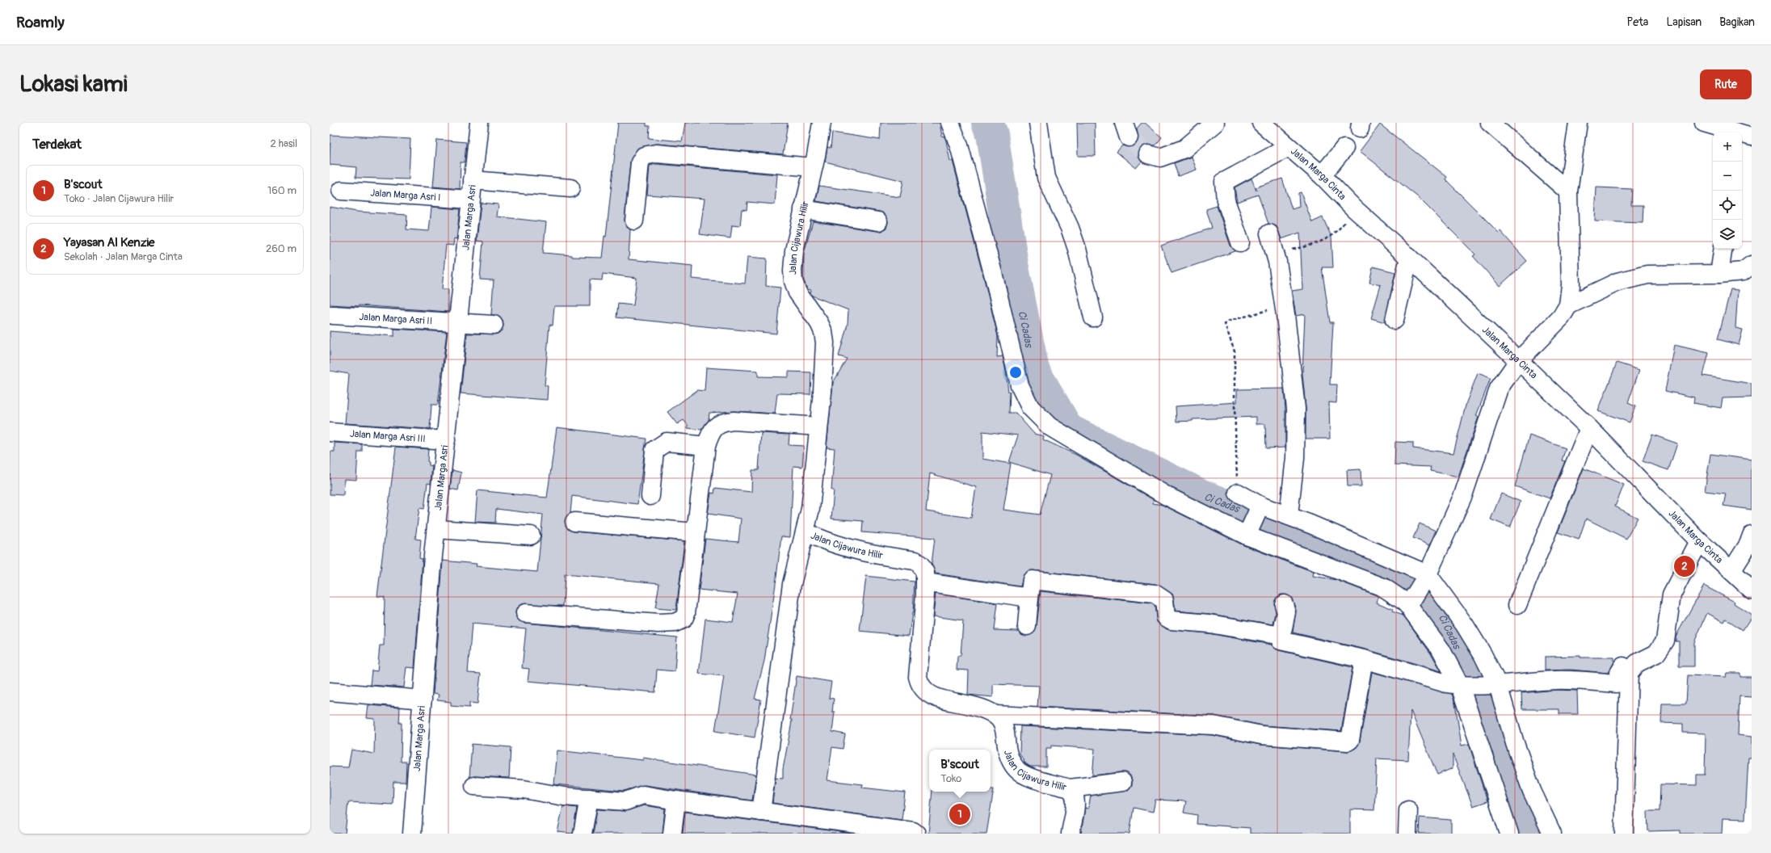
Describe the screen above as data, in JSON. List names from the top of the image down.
{
  "streets": {
    "street": [
      "Jalan Marga Cinta",
      "Jalan Marga Asri I",
      "Jalan Marga Asri",
      "Jalan Cijawura Hilir",
      "Jalan Marga Asri II",
      "Jalan Marga Asri III"
    ]
  },
  "crossings": [
    ["Jalan Marga Asri I", "Jalan Marga Asri"],
    ["Jalan Marga Asri", "Jalan Marga Asri II"],
    ["Jalan Marga Asri", "Jalan Marga Asri III"]
  ],
  "water": ["Ci Cadas"],
  "page": {
    "header": "Roamly",
    "nav": ["Peta", "Lapisan", "Bagikan"],
    "buttons": "Rute",
    "title": "Lokasi kami",
    "heading": ["Terdekat", "2 hasil"],
    "map_buttons": ["+", "−"],
    "list": [
      {
        "mark": "1",
        "name": "B'scout",
        "note": "Toko · Jalan Cijawura Hilir",
        "value": "160 m"
      },
      {
        "mark": "2",
        "name": "Yayasan Al Kenzie",
        "note": "Sekolah · Jalan Marga Cinta",
        "value": "260 m"
      }
    ],
    "pins": ["2", "1"],
    "popup": ["B'scout", "Toko"]
  }
}
